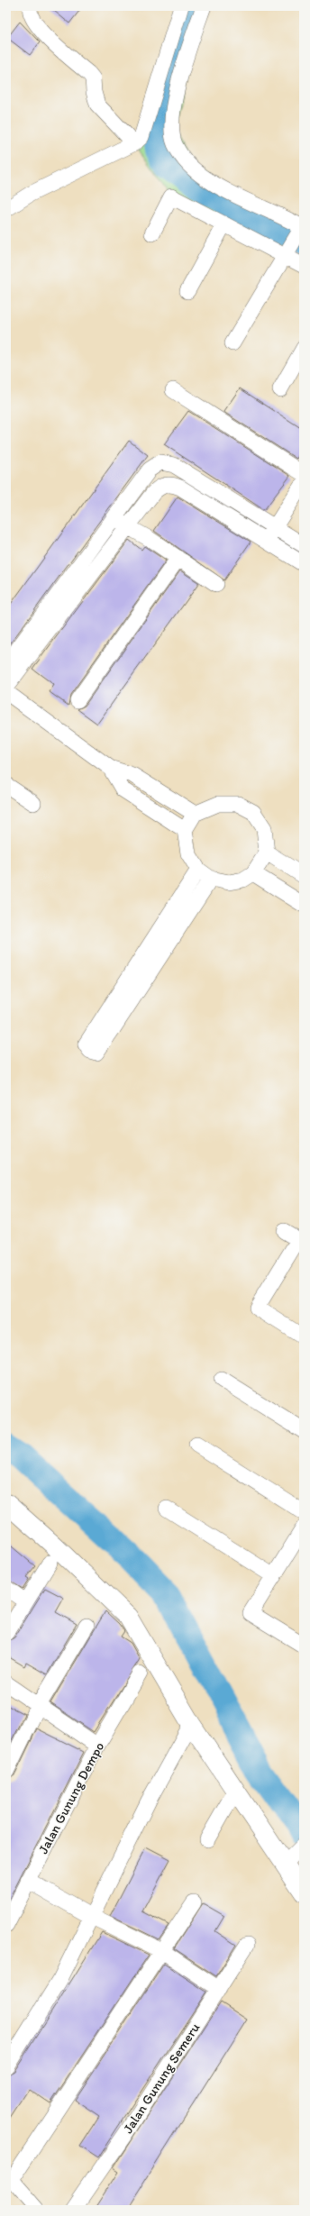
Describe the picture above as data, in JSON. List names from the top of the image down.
{
  "streets": {
    "street": ["Jalan Gunung Dempo", "Jalan Gunung Semeru"]
  }
}
